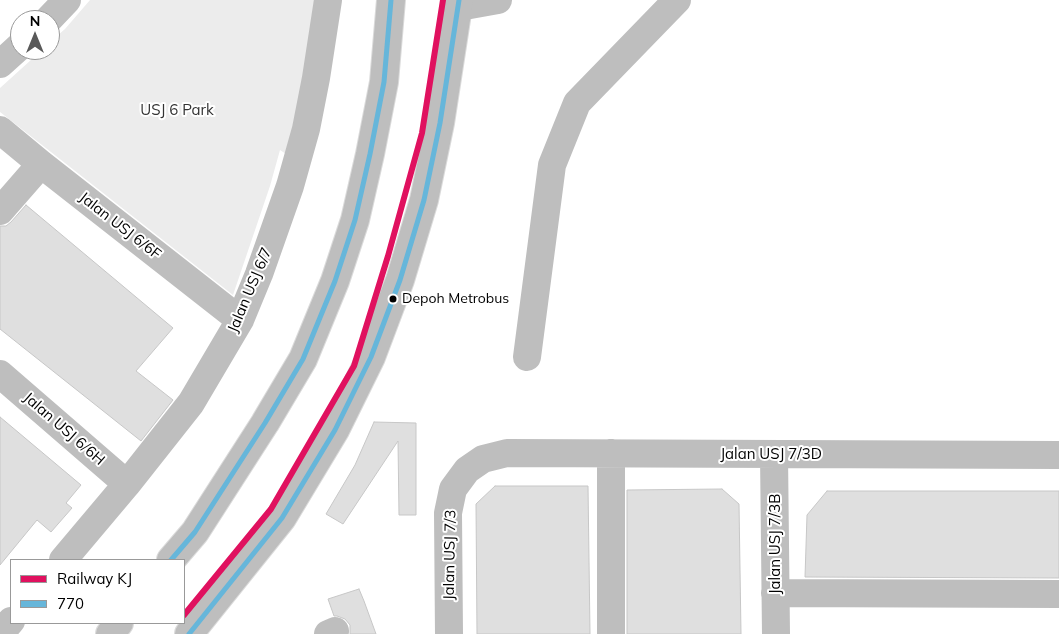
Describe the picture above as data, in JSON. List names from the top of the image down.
{
  "streets": {
    "street": [
      "Jalan USJ 6/6F",
      "Jalan USJ 6/7",
      "Jalan USJ 6/6H",
      "Jalan USJ 7/3D",
      "Jalan USJ 7/3B",
      "Jalan USJ 7/3"
    ]
  },
  "crossings": [
    ["Jalan USJ 6/6F", "Jalan USJ 6/7"],
    ["Jalan USJ 6/7", "Jalan USJ 6/6H"],
    ["Jalan USJ 7/3D", "Jalan USJ 7/3B"],
    ["Jalan USJ 7/3D", "Jalan USJ 7/3"]
  ],
  "parks": ["USJ 6 Park"],
  "places": ["Depoh Metrobus"],
  "lines": ["rail line KJ", "transit line 770"],
  "legend": ["Railway KJ", "770"],
  "north": "top"
}
